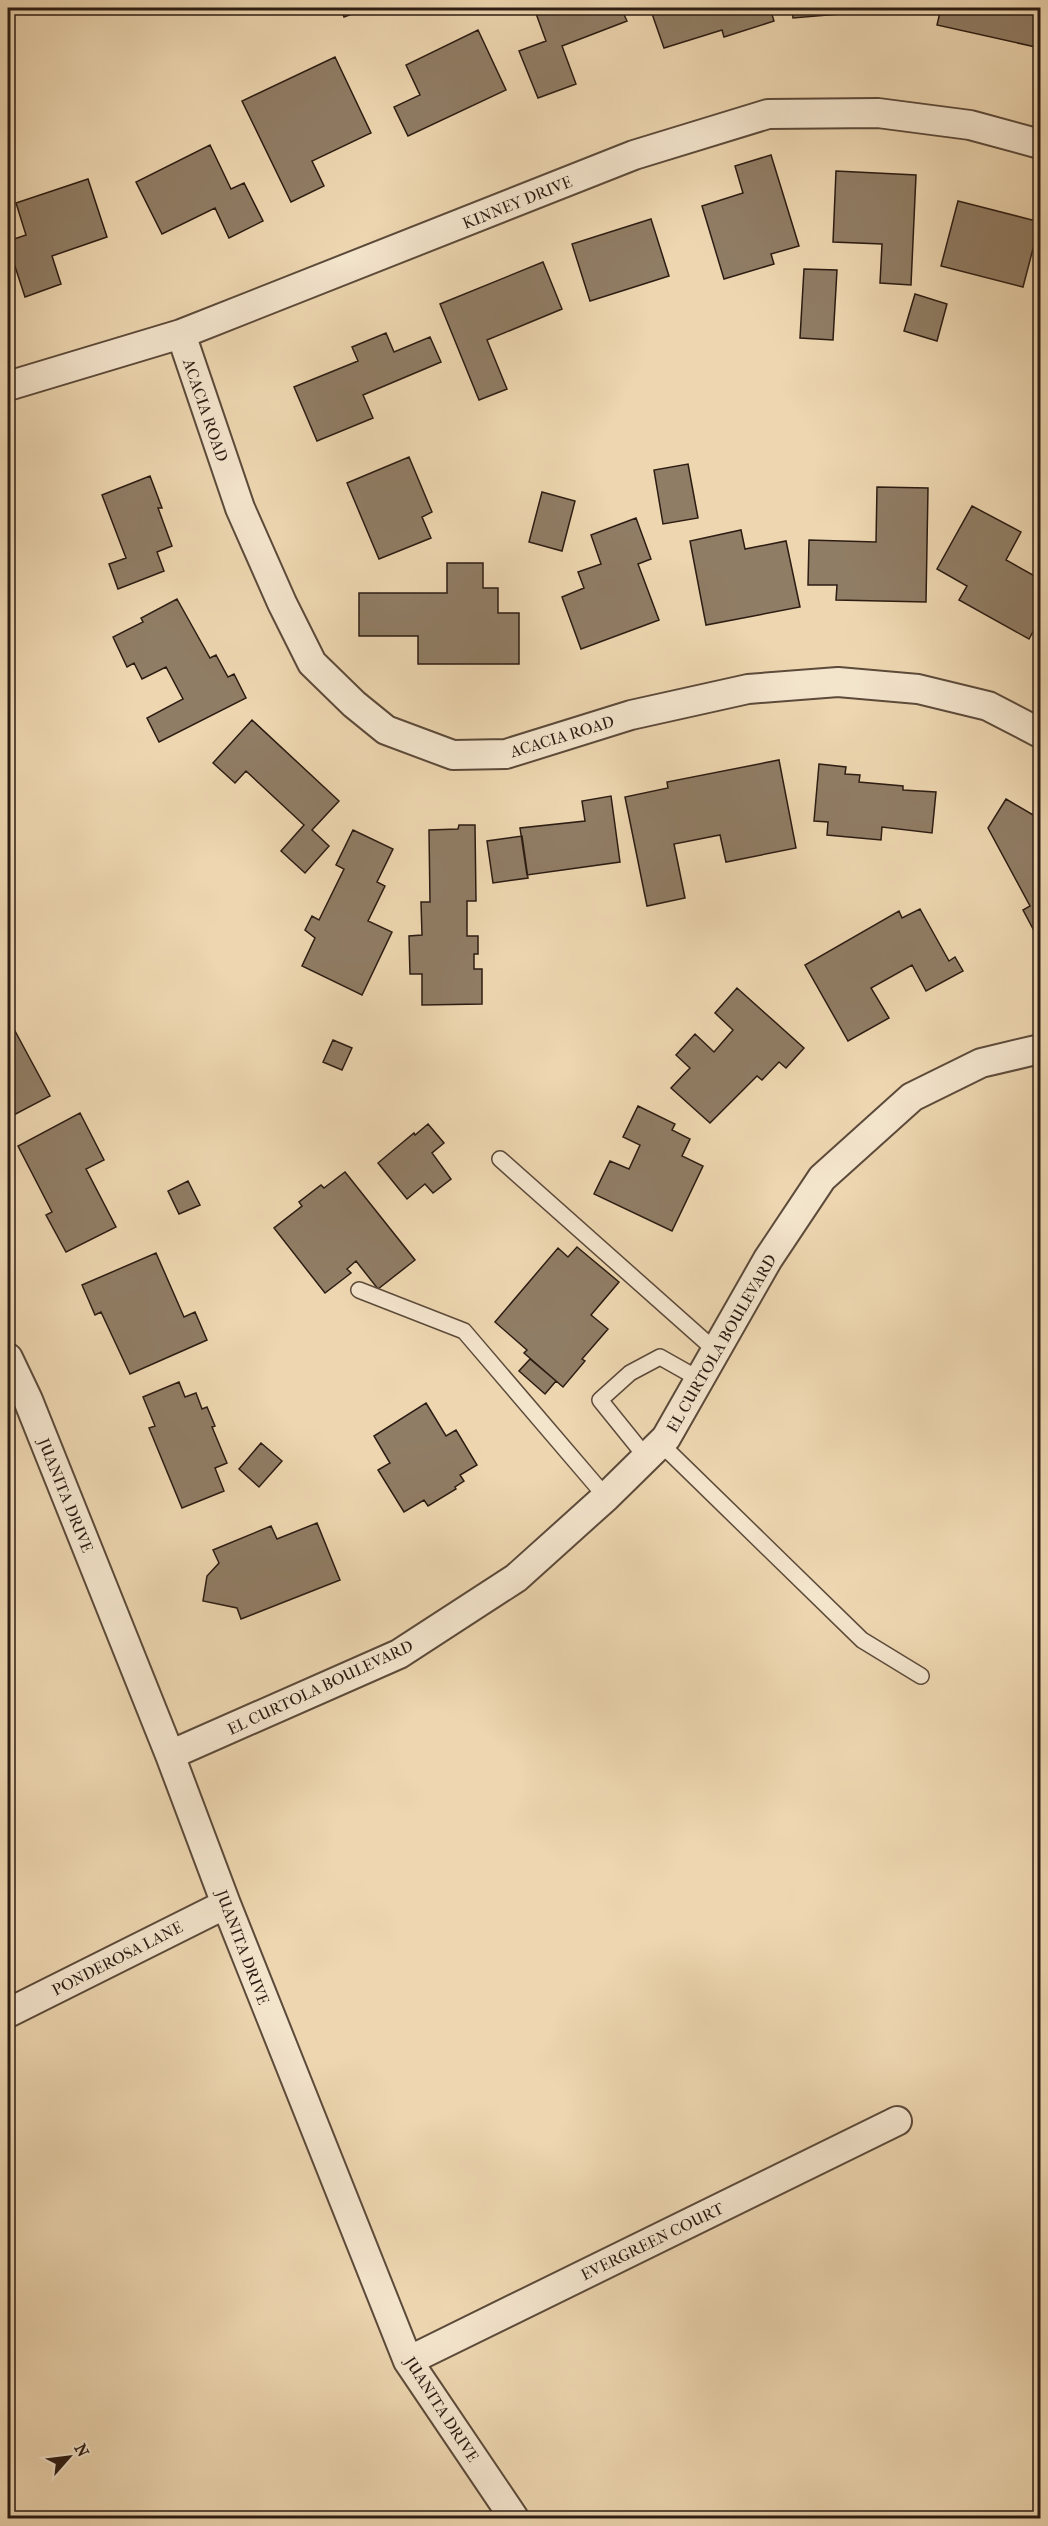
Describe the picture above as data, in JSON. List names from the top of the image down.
{
  "streets": {
    "street": [
      "KINNEY DRIVE",
      "ACACIA ROAD",
      "EL CURTOLA BOULEVARD",
      "JUANITA DRIVE",
      "PONDEROSA LANE",
      "EVERGREEN COURT"
    ]
  },
  "crossings": [
    ["KINNEY DRIVE", "ACACIA ROAD"],
    ["EL CURTOLA BOULEVARD", "JUANITA DRIVE"],
    ["JUANITA DRIVE", "PONDEROSA LANE"],
    ["JUANITA DRIVE", "EVERGREEN COURT"]
  ],
  "north": "top right"
}
